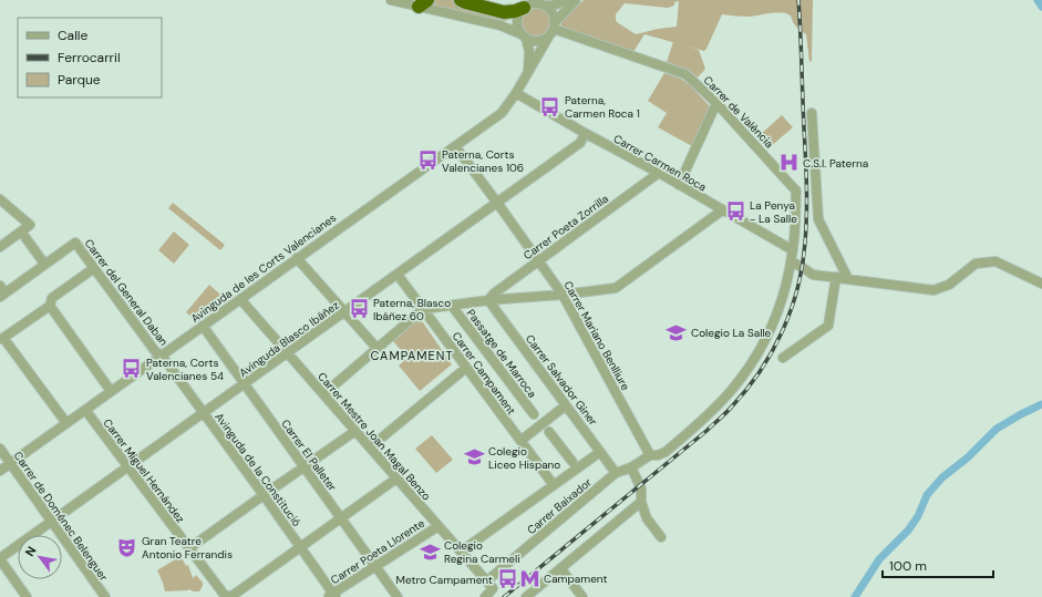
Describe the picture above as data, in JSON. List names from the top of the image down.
{
  "streets": {
    "street": [
      "Carrer de València",
      "Carrer Carmen Roca",
      "Carrer Poeta Zorrilla",
      "Avinguda de les Corts Valencianes",
      "Carrer del General Daban",
      "Carrer Mariano Benlliure",
      "Avinguda Blasco Ibáñez",
      "Passatge de Marroca",
      "Carrer Campament",
      "Carrer Salvador Giner",
      "Carrer Mestre Joan Magal Benzo",
      "Carrer El Palleter",
      "Avinguda de la Constitució",
      "Carrer Miguel Hernández",
      "Carrer Baixador",
      "Carrer de Doménec Belenguer",
      "Carrer Poeta Llorente"
    ]
  },
  "crossings": [
    ["Carrer de València", "Avinguda de les Corts Valencianes"],
    ["Carrer de València", "Carrer Baixador"],
    ["Carrer Carmen Roca", "Carrer Poeta Zorrilla"],
    ["Carrer Carmen Roca", "Avinguda de les Corts Valencianes"],
    ["Carrer Carmen Roca", "Avinguda Blasco Ibáñez"],
    ["Carrer Carmen Roca", "Carrer Baixador"],
    ["Carrer Poeta Zorrilla", "Carrer Mariano Benlliure"],
    ["Carrer Poeta Zorrilla", "Carrer Salvador Giner"],
    ["Avinguda de les Corts Valencianes", "Carrer del General Daban"],
    ["Avinguda de les Corts Valencianes", "Carrer Mariano Benlliure"],
    ["Avinguda de les Corts Valencianes", "Carrer Mestre Joan Magal Benzo"],
    ["Avinguda de les Corts Valencianes", "Carrer El Palleter"],
    ["Avinguda de les Corts Valencianes", "Avinguda de la Constitució"],
    ["Avinguda de les Corts Valencianes", "Carrer Miguel Hernández"],
    ["Avinguda de les Corts Valencianes", "Carrer de Doménec Belenguer"],
    ["Carrer del General Daban", "Avinguda de la Constitució"],
    ["Carrer Mariano Benlliure", "Avinguda Blasco Ibáñez"],
    ["Carrer Mariano Benlliure", "Carrer Baixador"],
    ["Avinguda Blasco Ibáñez", "Carrer Campament"],
    ["Avinguda Blasco Ibáñez", "Carrer Mestre Joan Magal Benzo"],
    ["Avinguda Blasco Ibáñez", "Carrer El Palleter"],
    ["Avinguda Blasco Ibáñez", "Avinguda de la Constitució"],
    ["Avinguda Blasco Ibáñez", "Carrer Miguel Hernández"],
    ["Avinguda Blasco Ibáñez", "Carrer de Doménec Belenguer"],
    ["Carrer Salvador Giner", "Carrer Baixador"],
    ["Carrer Mestre Joan Magal Benzo", "Carrer Baixador"],
    ["Carrer Mestre Joan Magal Benzo", "Carrer Poeta Llorente"],
    ["Carrer El Palleter", "Carrer Poeta Llorente"],
    ["Avinguda de la Constitució", "Carrer Poeta Llorente"]
  ],
  "districts": ["CAMPAMENT"],
  "places": {
    "bus stop": [
      "Paterna, Carmen Roca 1",
      "Paterna, Corts Valencianes 106",
      "La Penya - La Salle",
      "Paterna, Blasco Ibáñez 60",
      "Paterna, Corts Valencianes 54",
      "Metro Campament"
    ],
    "hospital": ["C.S.I. Paterna"],
    "school or university": ["Colegio La Salle", "Colegio Liceo Hispano", "Colegio Regina Carmeli"],
    "theatre": ["Gran Teatre Antonio Ferrandis"],
    "metro station": ["Campament"]
  },
  "legend": ["Calle", "Ferrocarril", "Parque"],
  "scale_bar": "100 m",
  "north": "top left"
}
